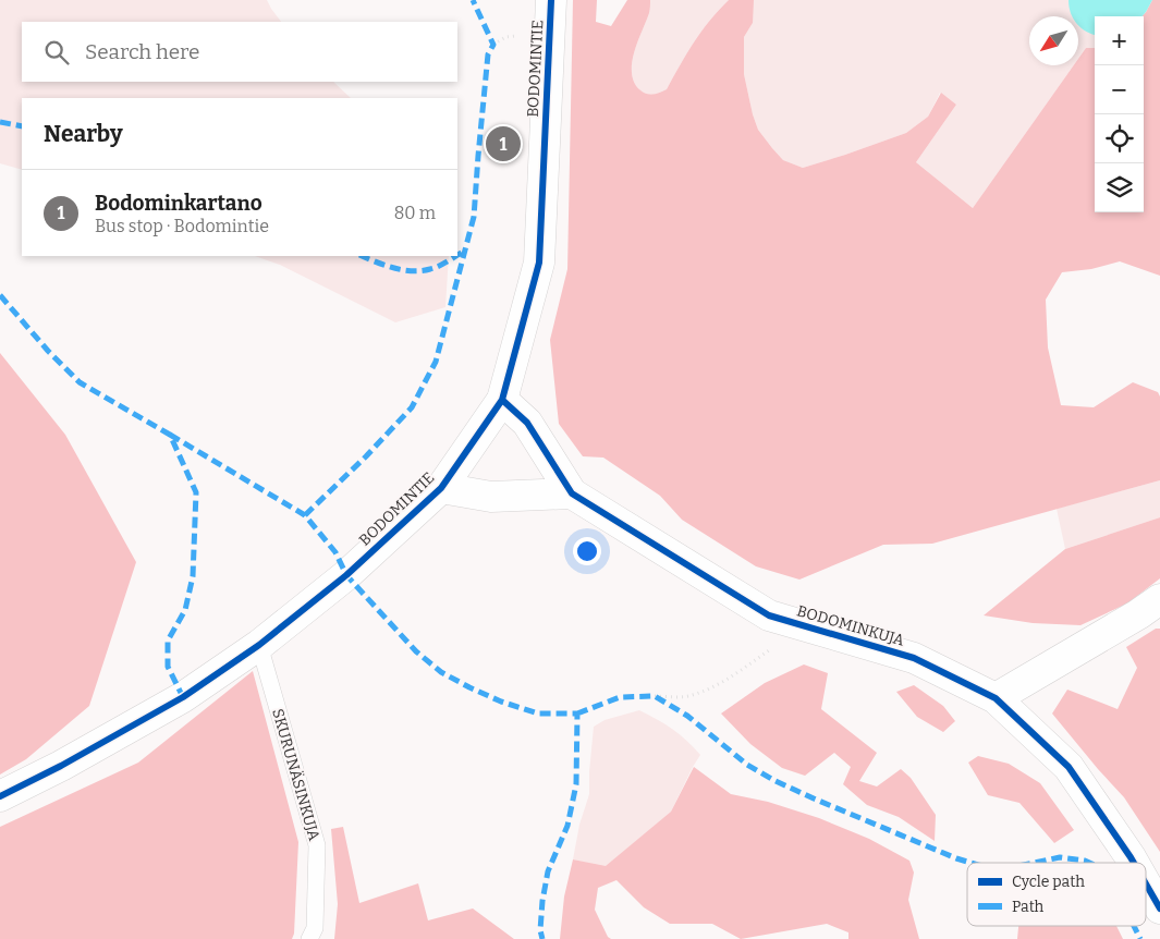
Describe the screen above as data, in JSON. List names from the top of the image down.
{
  "streets": {
    "street": ["BODOMINTIE", "BODOMINKUJA"],
    "lane": ["SKURUNÄSINKUJA"]
  },
  "crossings": [
    ["BODOMINTIE", "BODOMINKUJA"],
    ["BODOMINTIE", "SKURUNÄSINKUJA"]
  ],
  "legend": ["Cycle path", "Path"],
  "north": "bottom left",
  "page": {
    "map_buttons": ["+", "−"],
    "search": "Search here",
    "heading": "Nearby",
    "pins": "1",
    "list": [
      {
        "mark": "1",
        "name": "Bodominkartano",
        "note": "Bus stop · Bodomintie",
        "value": "80 m"
      }
    ]
  }
}
